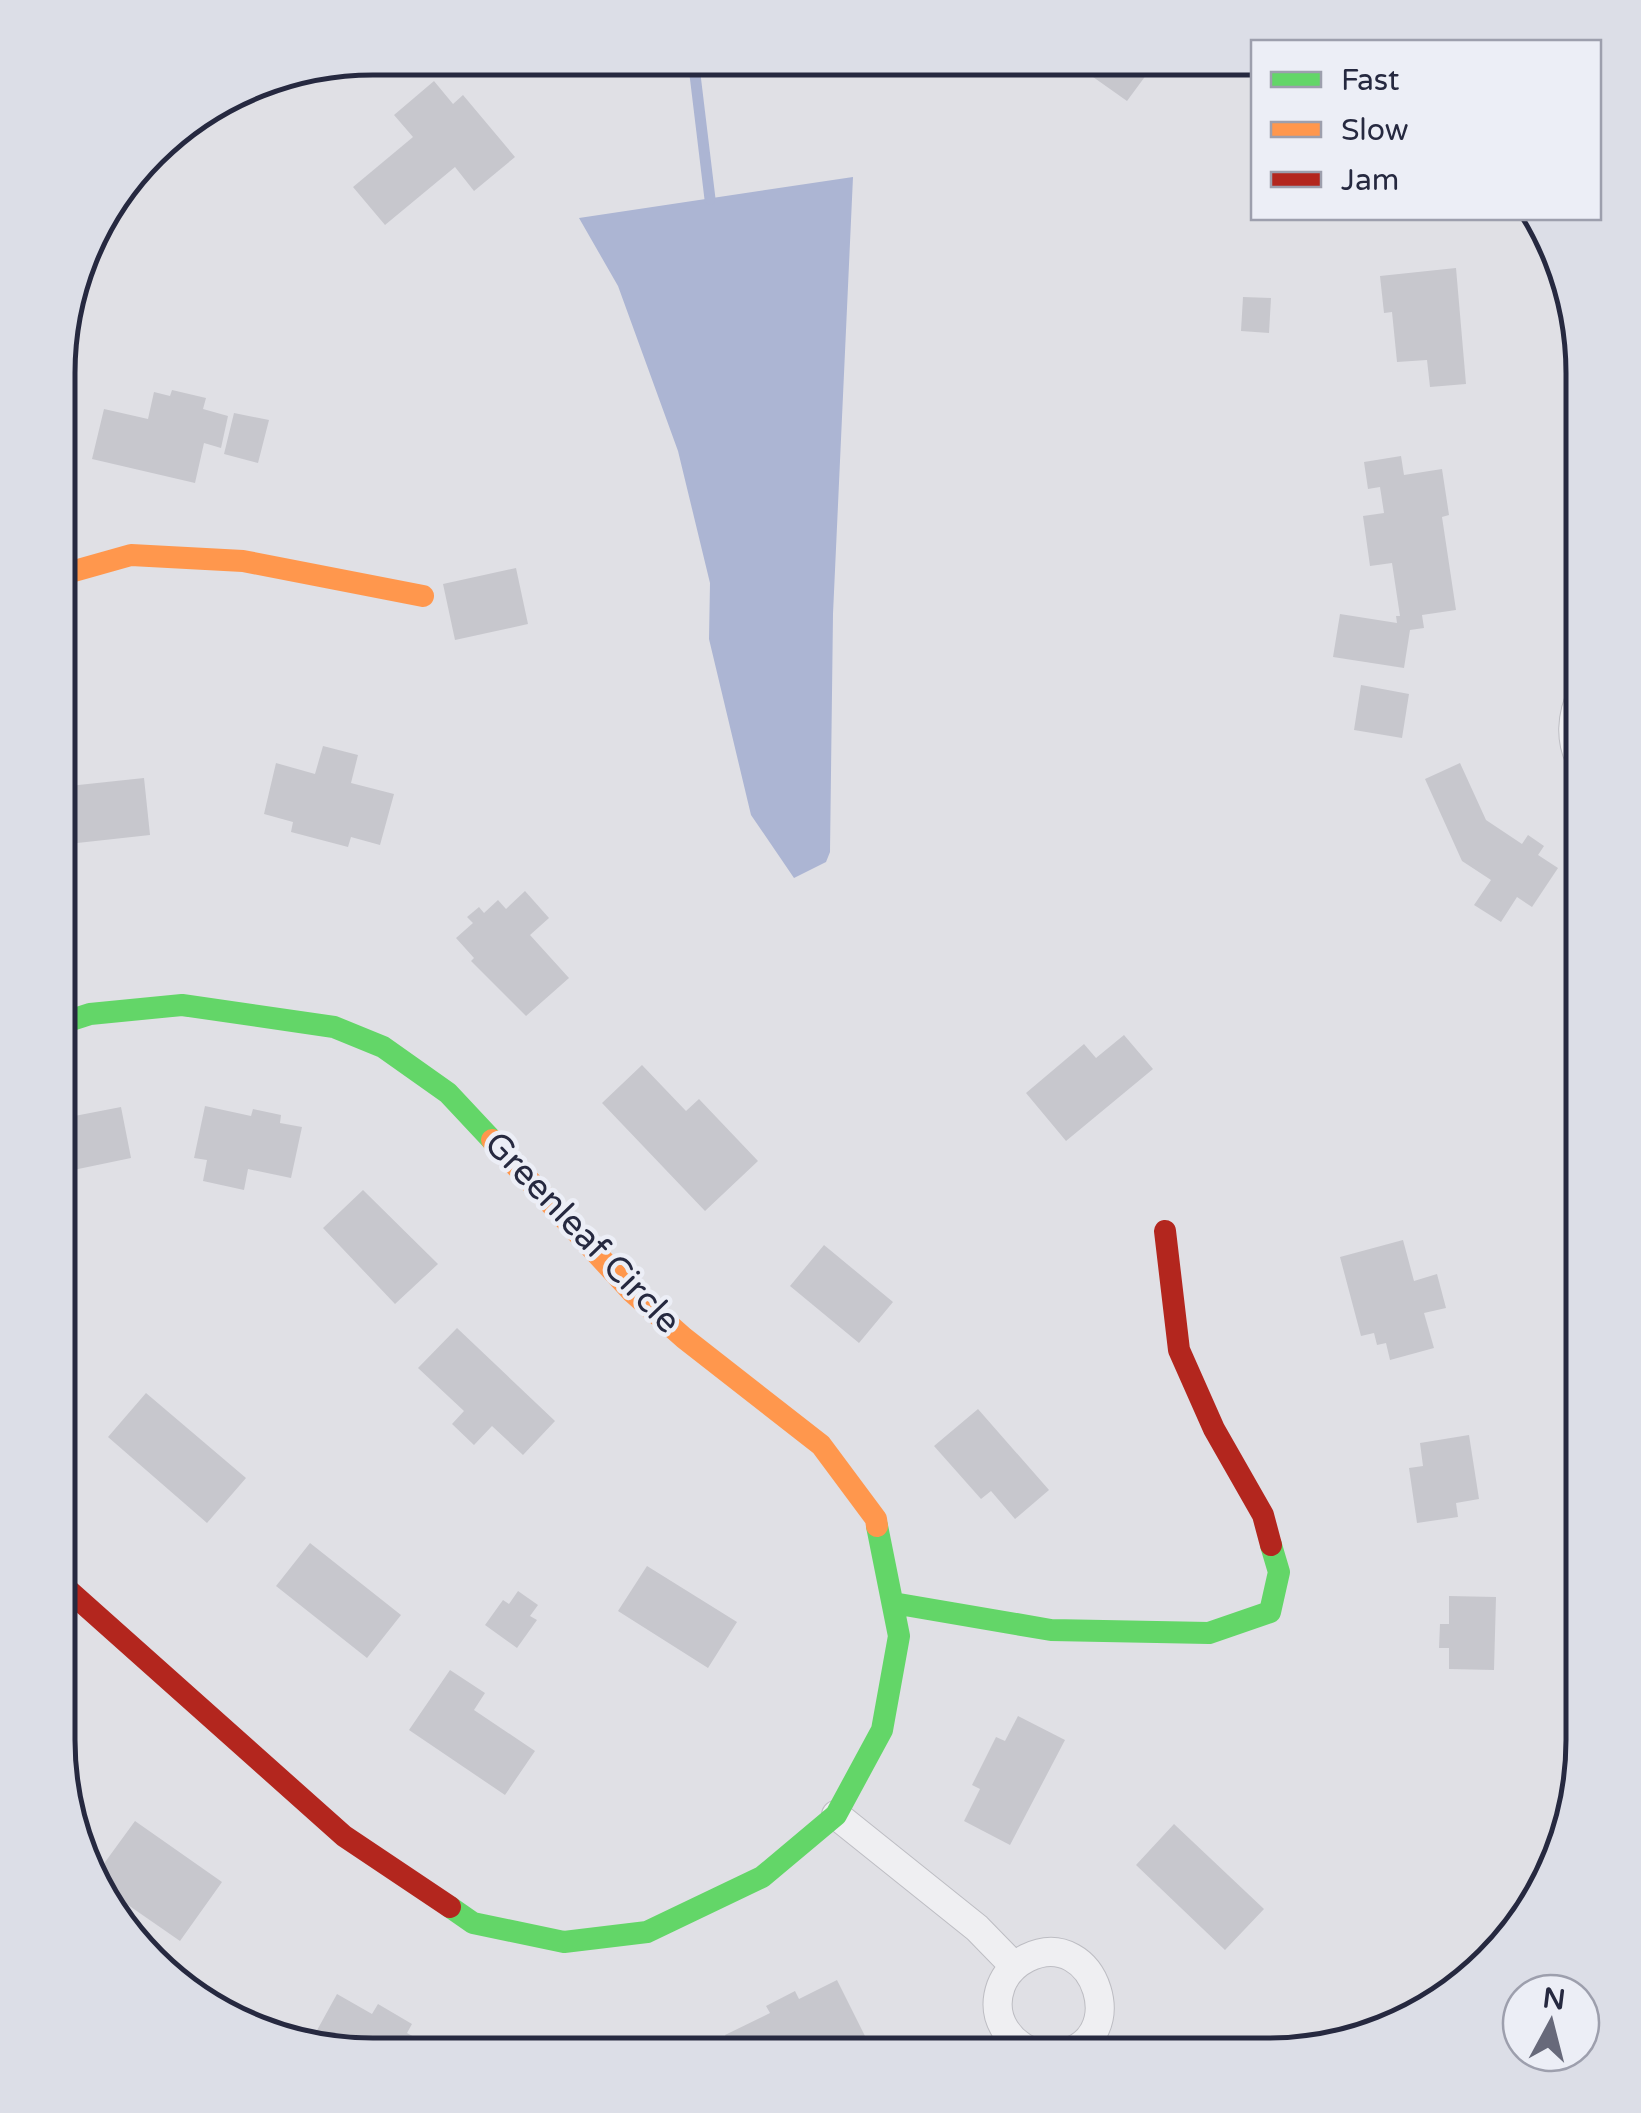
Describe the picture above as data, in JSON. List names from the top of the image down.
{
  "streets": {
    "street": ["Greenleaf Circle"]
  },
  "legend": ["Fast", "Slow", "Jam"],
  "north": "top"
}
